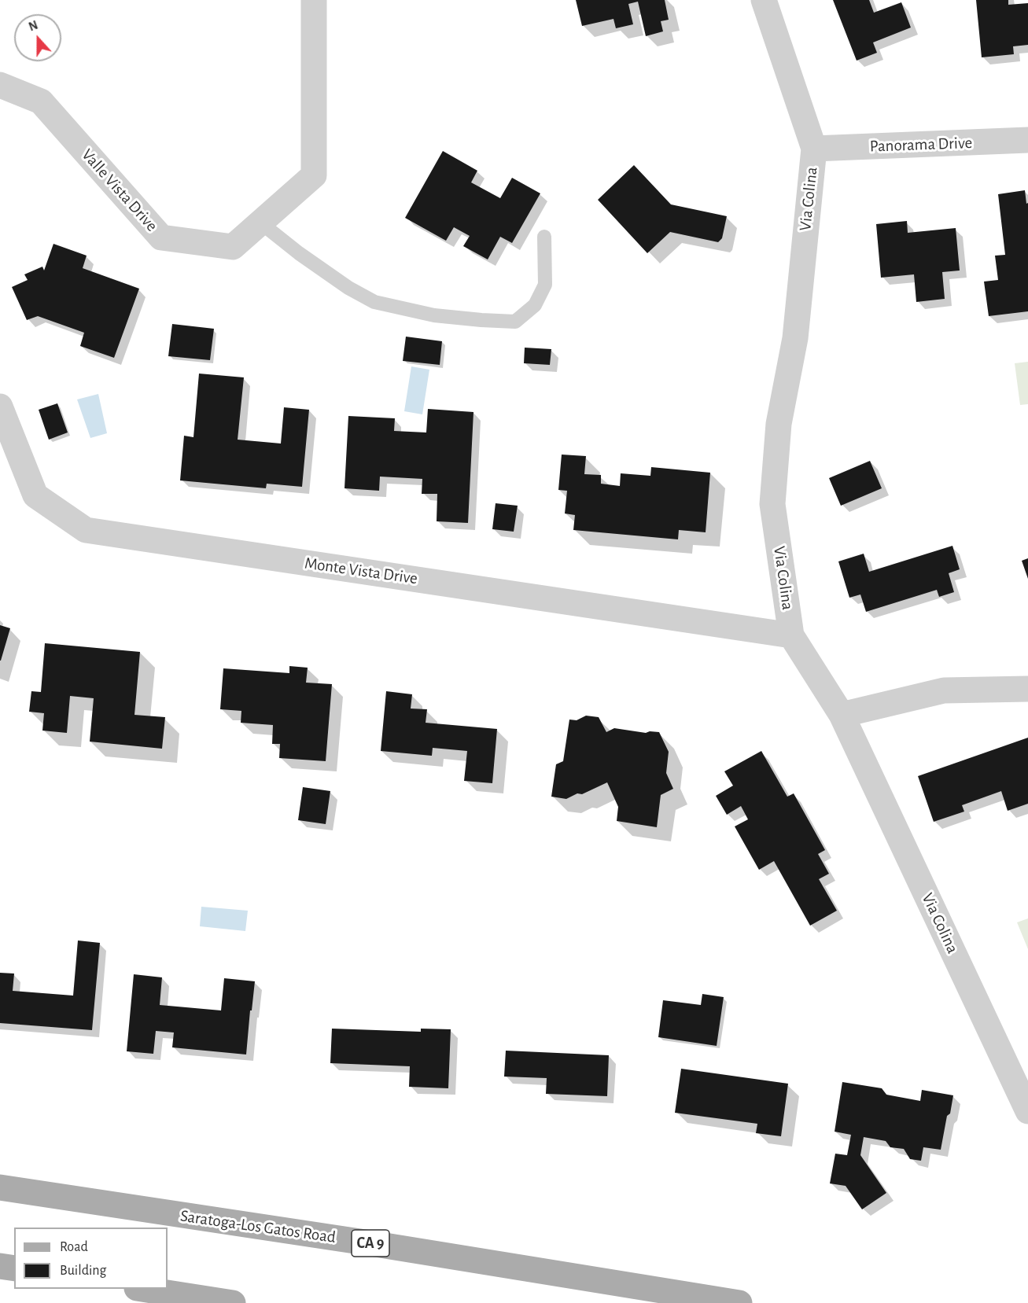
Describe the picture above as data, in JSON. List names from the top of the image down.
{
  "streets": {
    "main road": ["Saratoga-Los Gatos Road", "CA 9"],
    "street": [
      "Panorama Drive",
      "Valle Vista Drive",
      "Via Colina",
      "Monte Vista Drive"
    ]
  },
  "crossings": [
    ["Panorama Drive", "Via Colina"],
    ["Via Colina", "Monte Vista Drive"]
  ],
  "legend": ["Road", "Building"],
  "north": "top"
}
